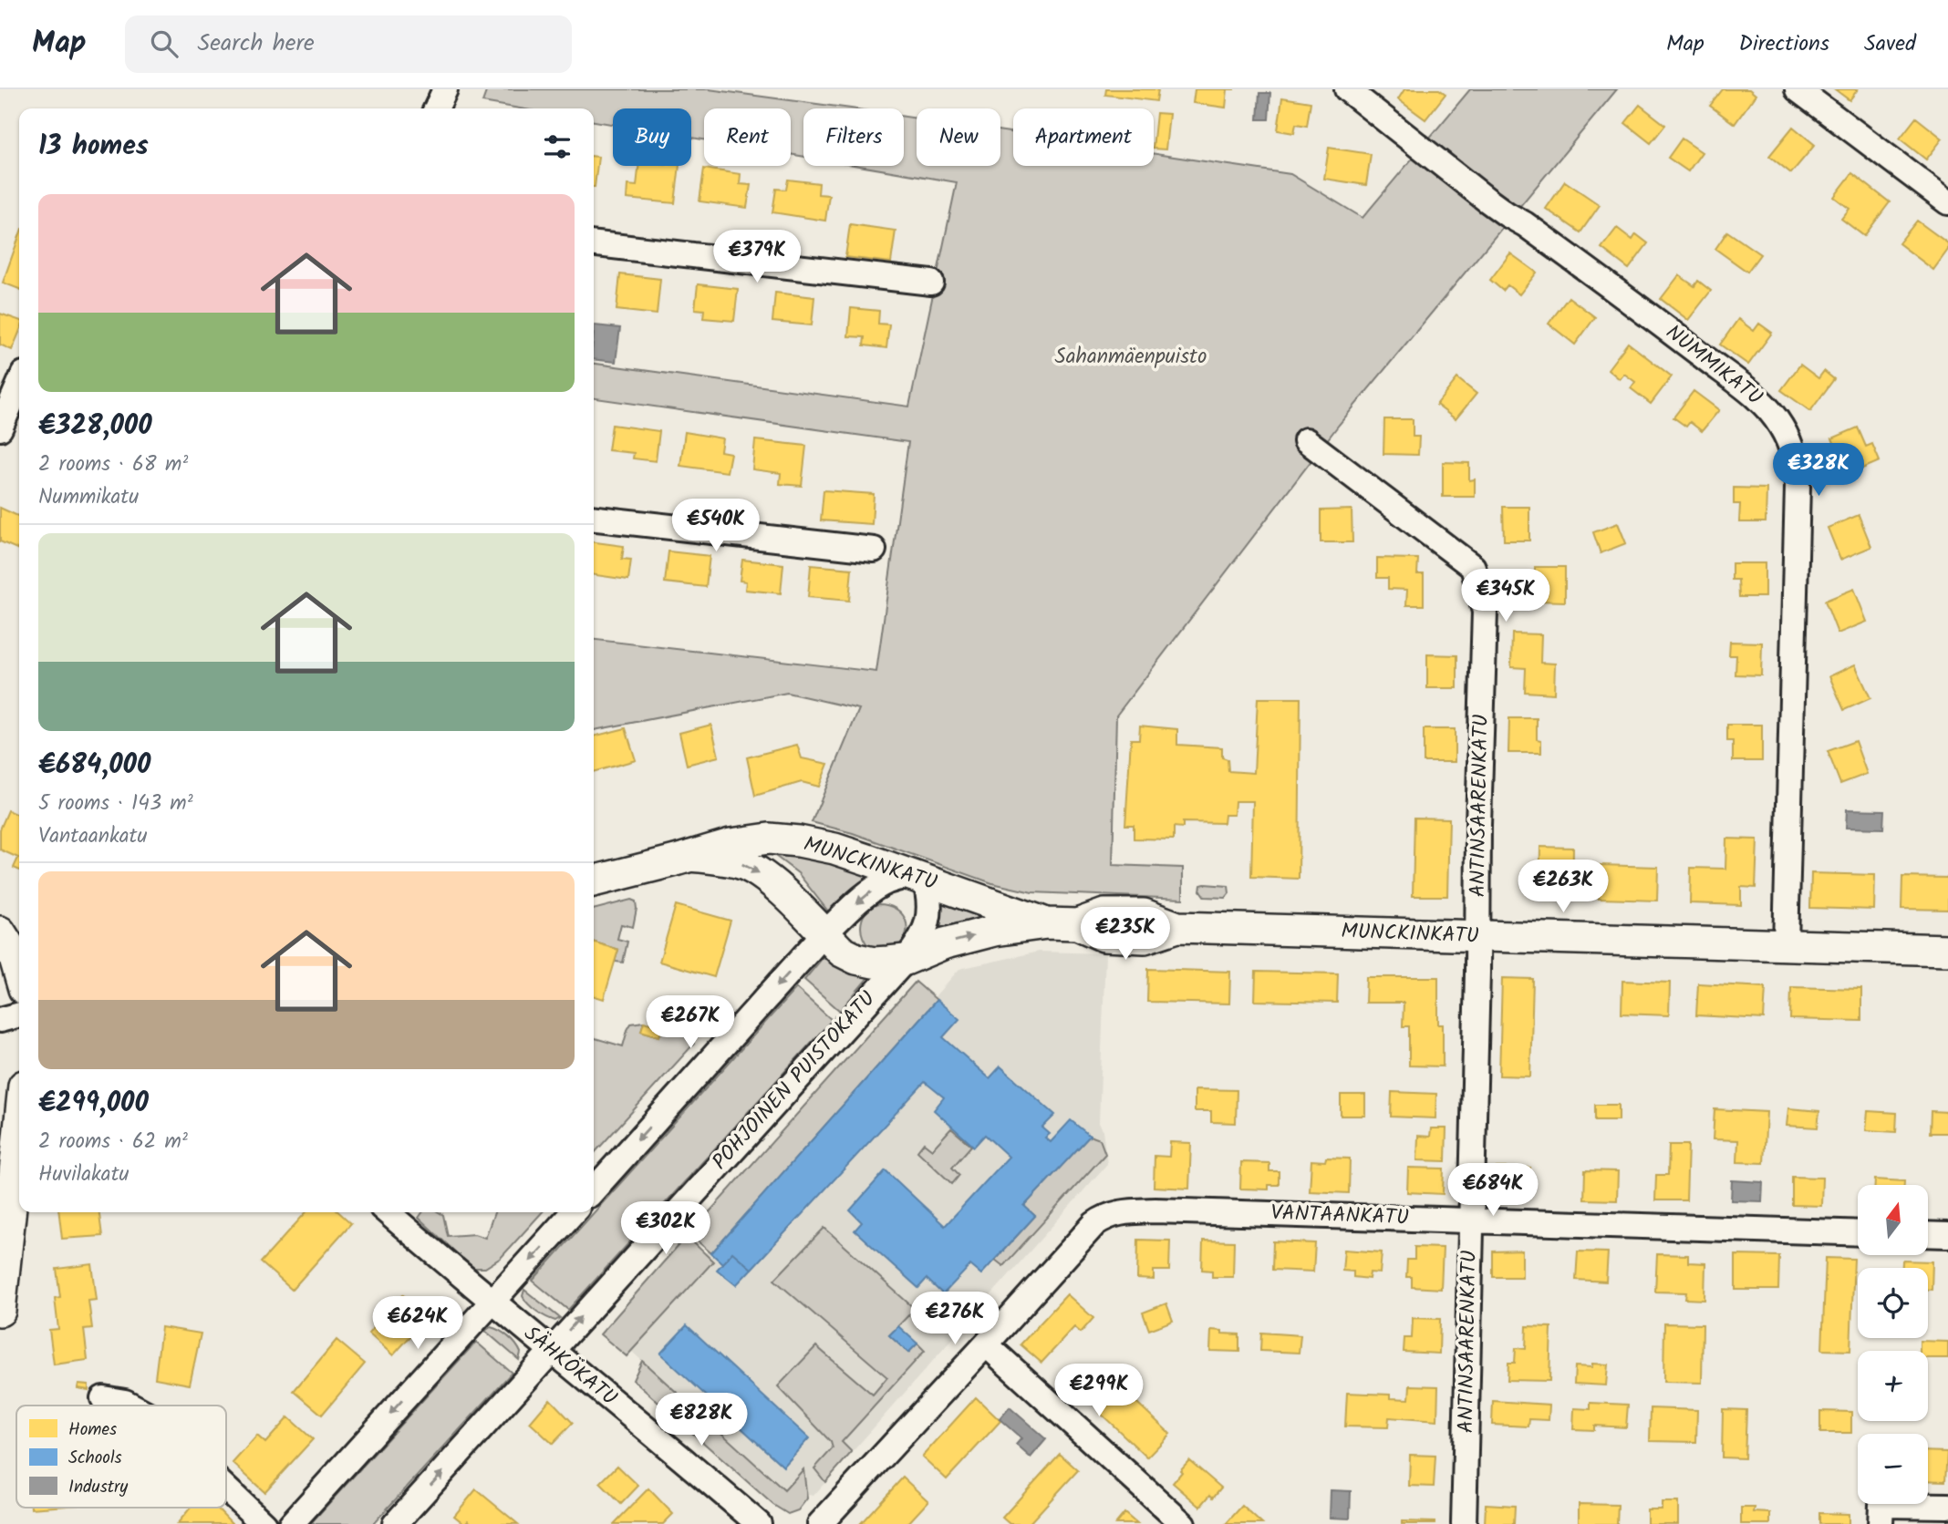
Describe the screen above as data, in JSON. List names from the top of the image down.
{
  "streets": {
    "main road": ["MUNCKINKATU"],
    "street": [
      "NUMMIKATU",
      "ANTINSAARENKATU",
      "POHJOINEN PUISTOKATU",
      "VANTAANKATU",
      "SÄHKÖKATU"
    ]
  },
  "crossings": [
    ["NUMMIKATU", "MUNCKINKATU"],
    ["ANTINSAARENKATU", "MUNCKINKATU"],
    ["ANTINSAARENKATU", "VANTAANKATU"],
    ["MUNCKINKATU", "POHJOINEN PUISTOKATU"],
    ["POHJOINEN PUISTOKATU", "SÄHKÖKATU"]
  ],
  "parks": ["Sahanmäenpuisto"],
  "legend": ["Homes", "Schools", "Industry"],
  "north": "top",
  "page": {
    "header": "Map",
    "search": "Search here",
    "nav": ["Map", "Directions", "Saved"],
    "chip": [
      "Buy",
      "Rent",
      "Filters",
      "New",
      "Apartment"
    ],
    "heading": "13 homes",
    "list": [
      {
        "name": "€328,000",
        "note": "2 rooms · 68 m² · Nummikatu"
      },
      {
        "name": "€684,000",
        "note": "5 rooms · 143 m² · Vantaankatu"
      },
      {
        "name": "€299,000",
        "note": "2 rooms · 62 m² · Huvilakatu"
      }
    ],
    "price": [
      "€379K",
      "€328K",
      "€540K",
      "€345K",
      "€263K",
      "€235K",
      "€267K",
      "€684K",
      "€302K",
      "€276K",
      "€624K",
      "€299K",
      "€828K"
    ],
    "map_buttons": ["+", "−"]
  }
}
